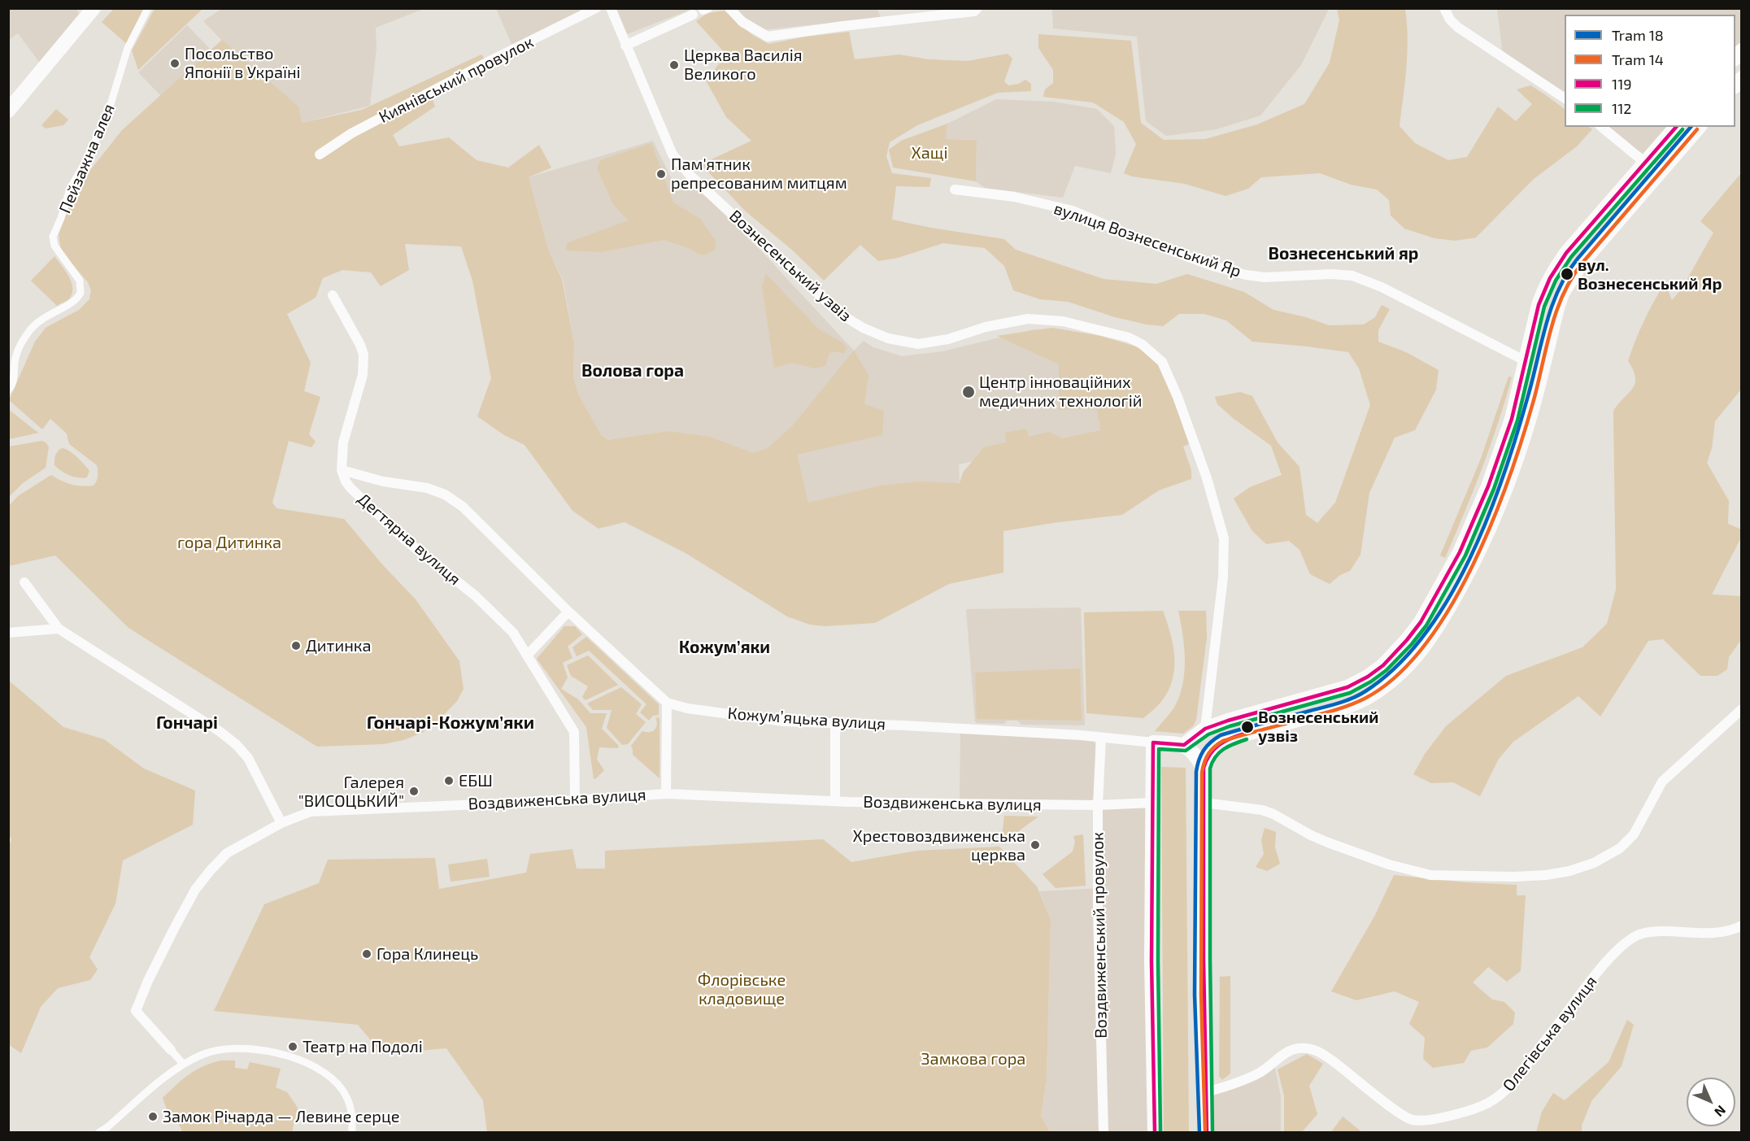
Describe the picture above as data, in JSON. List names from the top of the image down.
{
  "streets": {
    "street": [
      "Киянівський провулок",
      "Пейзажна алея",
      "вулиця Вознесенський Яр",
      "Вознесенський узвіз",
      "Дегтярна вулиця",
      "Кожумʼяцька вулиця",
      "Воздвиженська вулиця",
      "Воздвиженський провулок",
      "Олегівська вулиця"
    ]
  },
  "crossings": [
    ["Дегтярна вулиця", "Воздвиженська вулиця"],
    ["Кожумʼяцька вулиця", "Воздвиженський провулок"],
    ["Воздвиженська вулиця", "Воздвиженський провулок"]
  ],
  "districts": [
    "Вознесенський яр",
    "Волова гора",
    "Кожумʼяки",
    "Гончарі",
    "Гончарі-Кожумʼяки"
  ],
  "parks": [
    "Хащі",
    "гора Дитинка",
    "Флорівське кладовище",
    "Замкова гора"
  ],
  "places": [
    "Посольство Японії в Україні",
    "Церква Василія Великого",
    "Пам'ятник репресованим митцям",
    "вул. Вознесенський Яр",
    "Центр інноваційних медичних технологій",
    "Дитинка",
    "Вознесенський узвіз",
    "ЕБШ",
    "Галерея \"ВИСОЦЬКИЙ\"",
    "Хрестовоздвиженська церква",
    "Гора Клинець",
    "Театр на Подолі",
    "Замок Річарда — Левине серце"
  ],
  "lines": [
    "tram line 18",
    "transit line 119",
    "tram line 14",
    "transit line 112"
  ],
  "legend": [
    "Tram 18",
    "Tram 14",
    "119",
    "112"
  ],
  "north": "bottom right"
}
